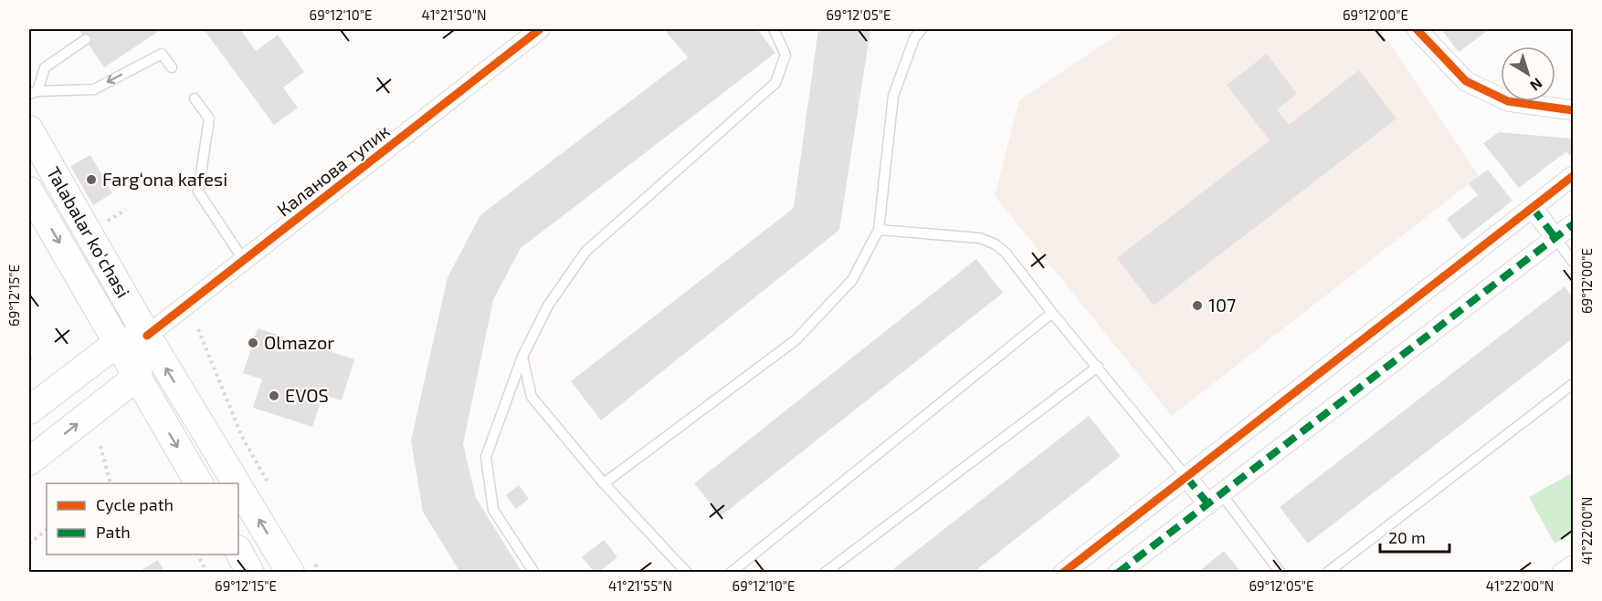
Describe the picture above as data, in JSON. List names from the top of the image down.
{
  "streets": {
    "main road": ["Talabalar ko'chasi"],
    "street": ["Каланова тупик"]
  },
  "crossings": [
    ["Каланова тупик", "Talabalar ko'chasi"]
  ],
  "places": [
    "Farg‘ona kafesi",
    "107",
    "Olmazor",
    "EVOS"
  ],
  "legend": ["Cycle path", "Path"],
  "scale_bar": "20 m",
  "north": "bottom right",
  "coordinates": [
    "69°12'10\"E",
    "41°21'50\"N",
    "69°12'05\"E",
    "69°12'00\"E",
    "69°12'15\"E",
    "41°22'00\"N",
    "41°21'55\"N"
  ]
}
